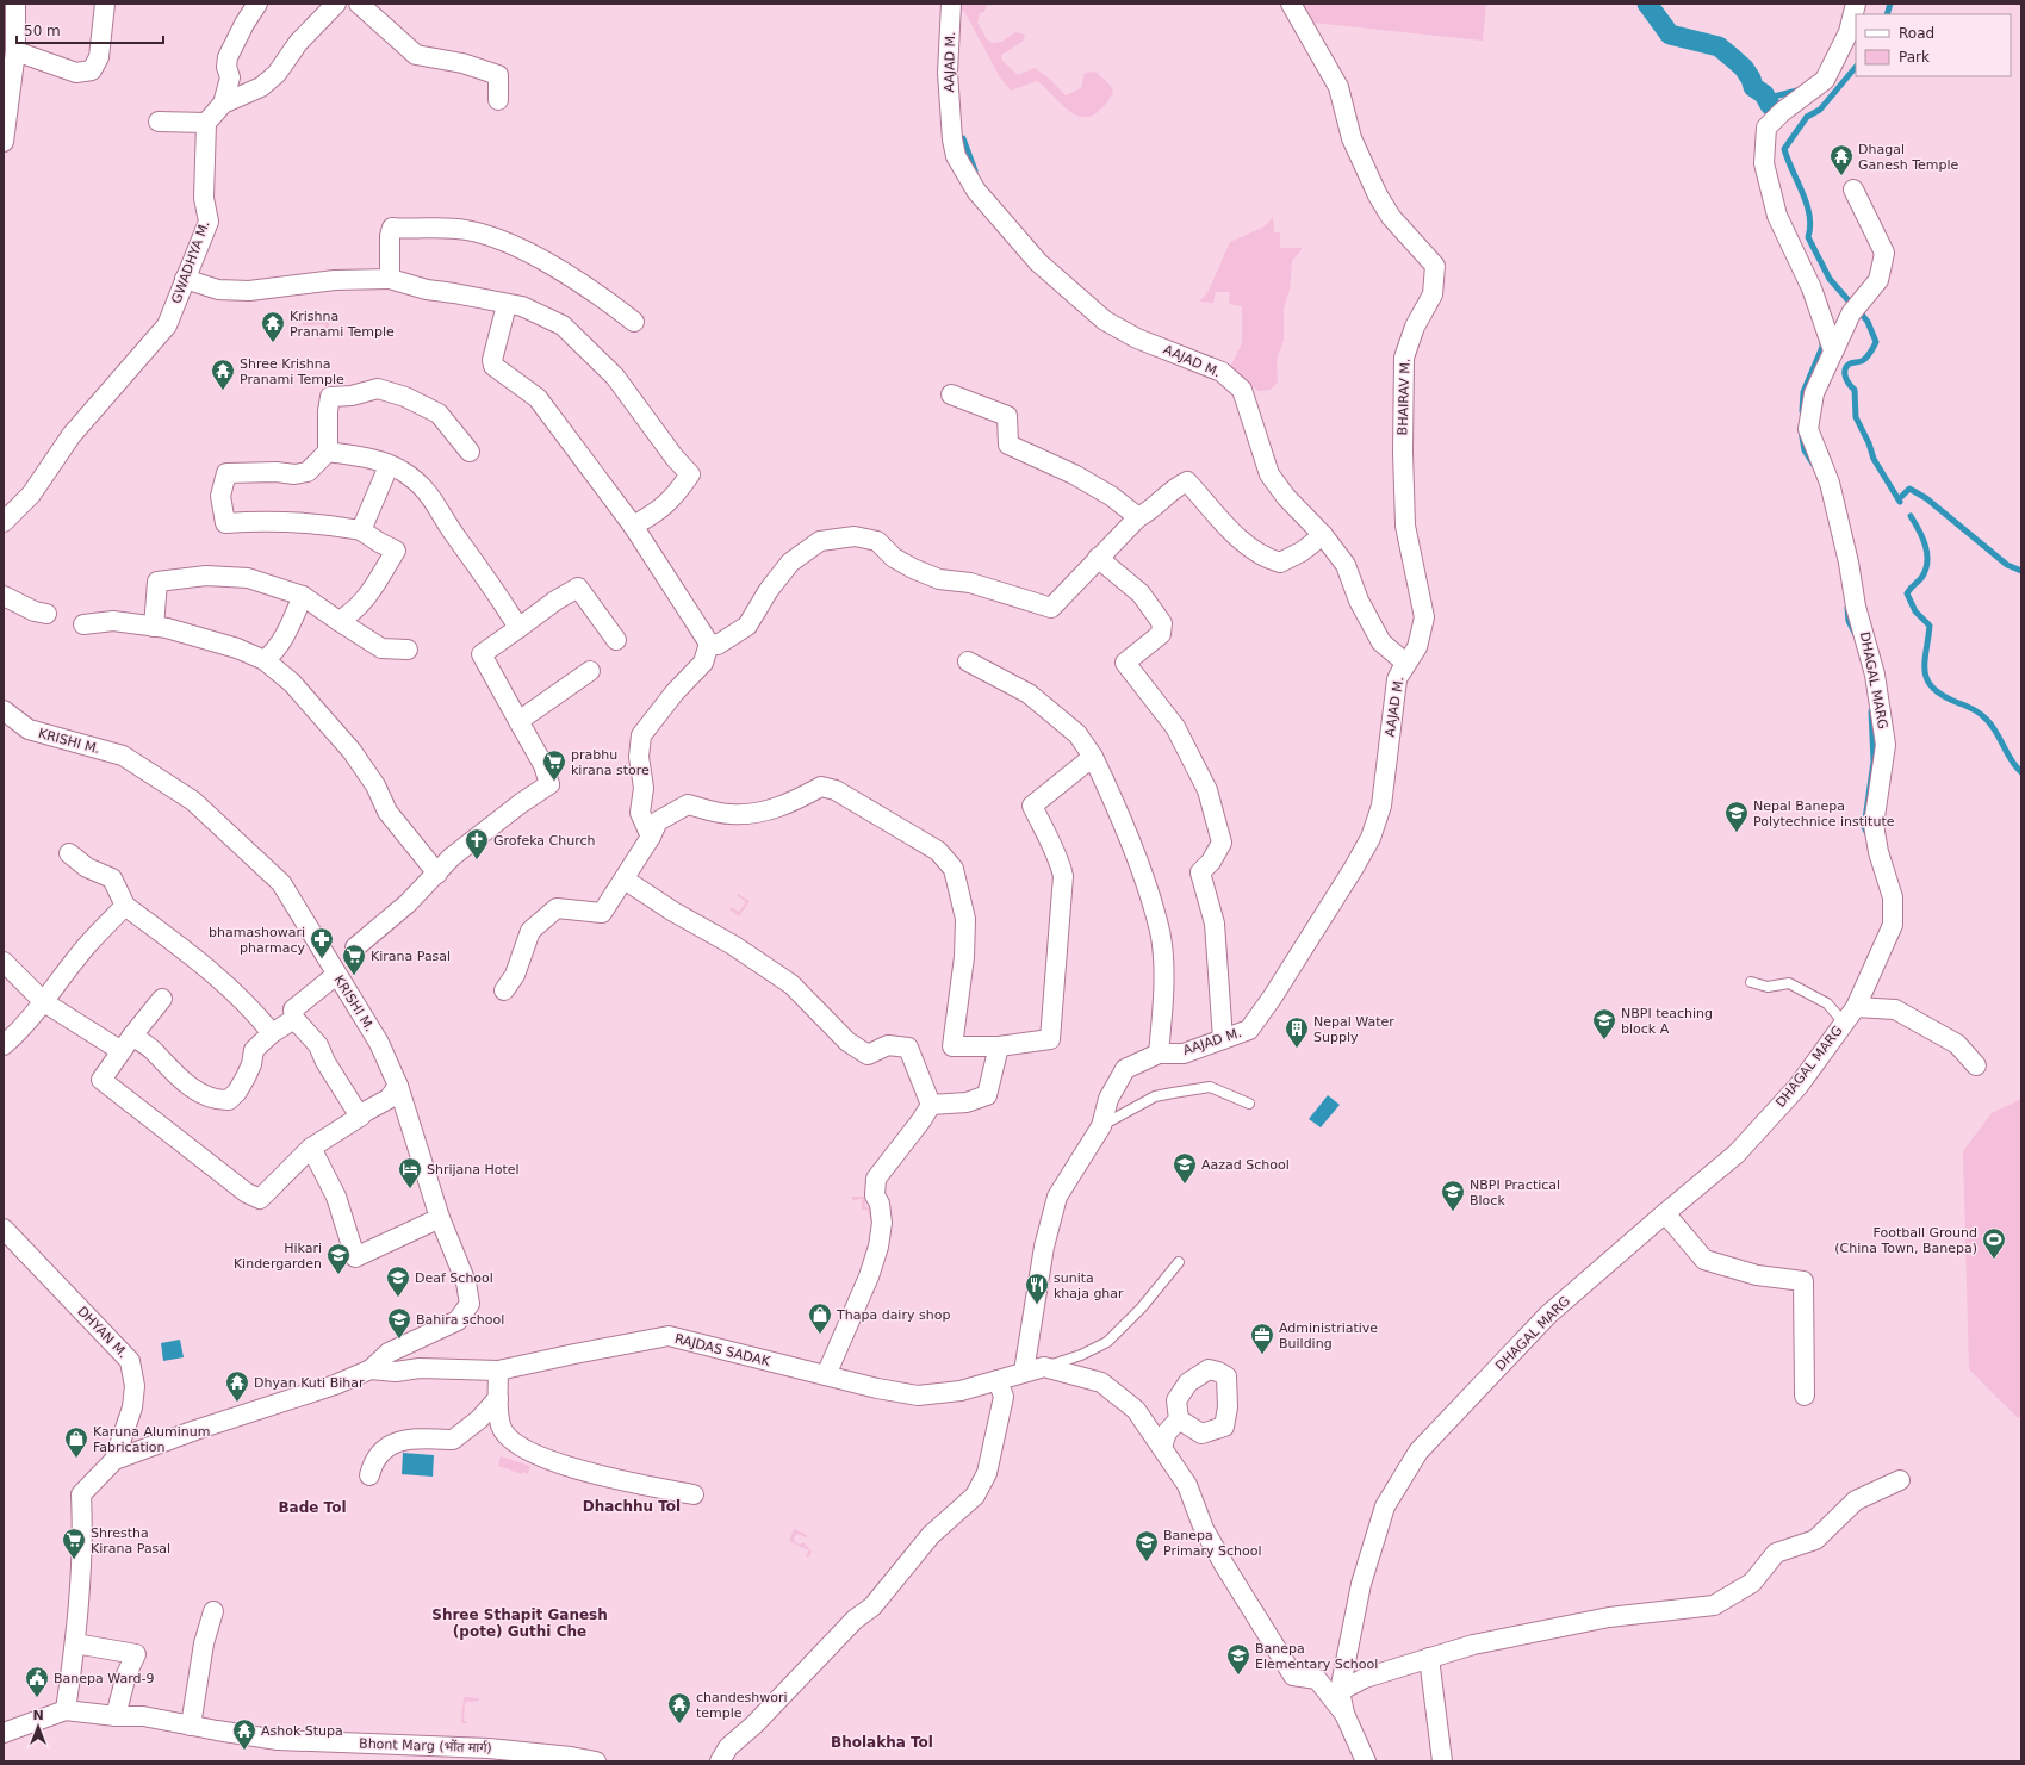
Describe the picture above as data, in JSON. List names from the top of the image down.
{
  "streets": {
    "street": [
      "AAJAD M.",
      "GWADHYA M.",
      "BHAIRAV M.",
      "DHAGAL MARG",
      "KRISHI M.",
      "DHYAN M.",
      "RAJDAS SADAK",
      "Bhont Marg (भाेंत मार्ग)"
    ]
  },
  "crossings": [
    ["AAJAD M.", "BHAIRAV M."],
    ["AAJAD M.", "RAJDAS SADAK"],
    ["DHAGAL MARG", "RAJDAS SADAK"],
    ["KRISHI M.", "RAJDAS SADAK"],
    ["DHYAN M.", "RAJDAS SADAK"],
    ["RAJDAS SADAK", "Bhont Marg (भाेंत मार्ग)"]
  ],
  "districts": [
    "Dhachhu Tol",
    "Bade Tol",
    "Shree Sthapit Ganesh (pote) Guthi Che",
    "Bholakha Tol"
  ],
  "places": {
    "temple": [
      "Dhagal Ganesh Temple",
      "Krishna Pranami Temple",
      "Shree Krishna Pranami Temple",
      "Dhyan Kuti Bihar",
      "chandeshwori temple",
      "Ashok Stupa"
    ],
    "supermarket": ["prabhu kirana store", "Kirana Pasal", "Shrestha Kirana Pasal"],
    "school or university": [
      "Nepal Banepa Polytechnice institute",
      "NBPI teaching block A",
      "Aazad School",
      "NBPI Practical Block",
      "Hikari Kindergarden",
      "Deaf School",
      "Bahira school",
      "Banepa Primary School",
      "Banepa Elementary School"
    ],
    "church": ["Grofeka Church"],
    "pharmacy": ["bhamashowari pharmacy"],
    "building": ["Nepal Water Supply"],
    "hotel": ["Shrijana Hotel"],
    "sports": ["Football Ground (China Town, Banepa)"],
    "restaurant": ["sunita khaja ghar"],
    "shop": ["Thapa dairy shop", "Karuna Aluminum Fabrication"],
    "office": ["Administriative Building"],
    "public building": ["Banepa Ward-9"]
  },
  "legend": ["Road", "Park"],
  "scale_bar": "50 m",
  "north": "top"
}
